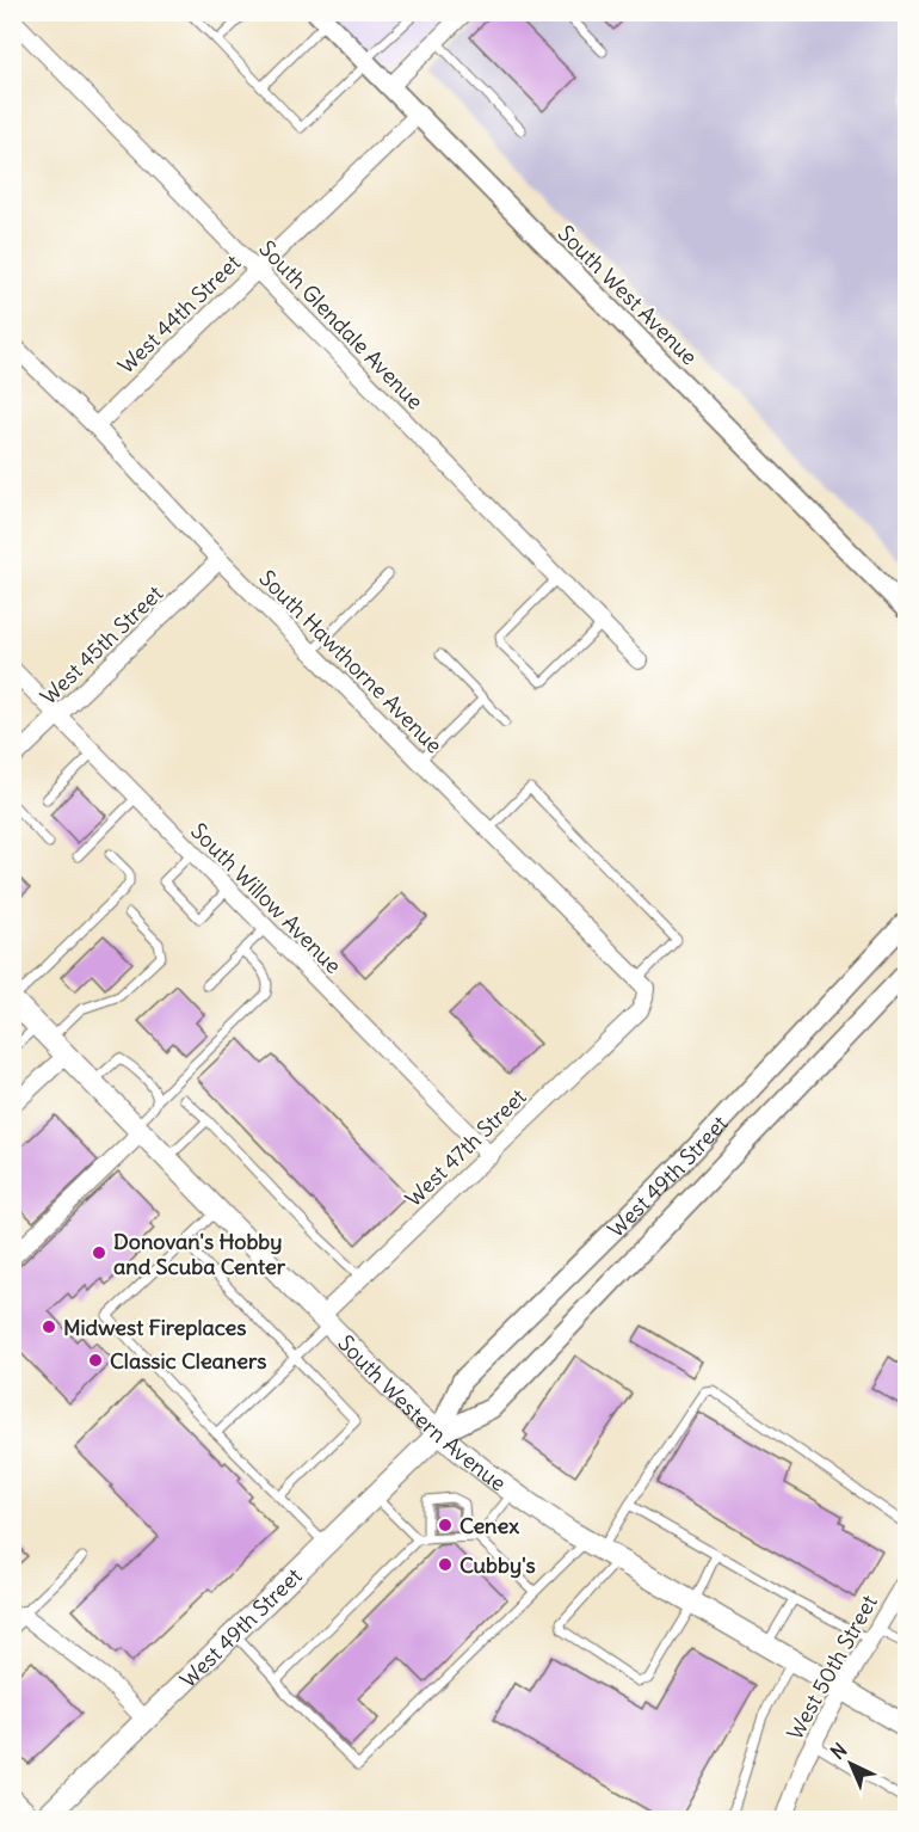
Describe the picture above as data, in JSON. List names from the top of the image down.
{
  "streets": {
    "main road": ["West 49th Street", "South Western Avenue"],
    "street": [
      "South West Avenue",
      "West 44th Street",
      "South Glendale Avenue",
      "West 45th Street",
      "South Hawthorne Avenue",
      "South Willow Avenue",
      "West 47th Street",
      "West 50th Street"
    ]
  },
  "crossings": [
    ["South West Avenue", "West 44th Street"],
    ["West 44th Street", "South Glendale Avenue"],
    ["West 44th Street", "South Hawthorne Avenue"],
    ["West 45th Street", "South Hawthorne Avenue"],
    ["West 45th Street", "South Willow Avenue"],
    ["South Hawthorne Avenue", "West 47th Street"],
    ["South Willow Avenue", "West 47th Street"],
    ["West 47th Street", "South Western Avenue"],
    ["West 49th Street", "South Western Avenue"],
    ["South Western Avenue", "West 50th Street"]
  ],
  "places": [
    "Donovan's Hobby and Scuba Center",
    "Midwest Fireplaces",
    "Classic Cleaners",
    "Cenex",
    "Cubby's"
  ],
  "north": "top left"
}
